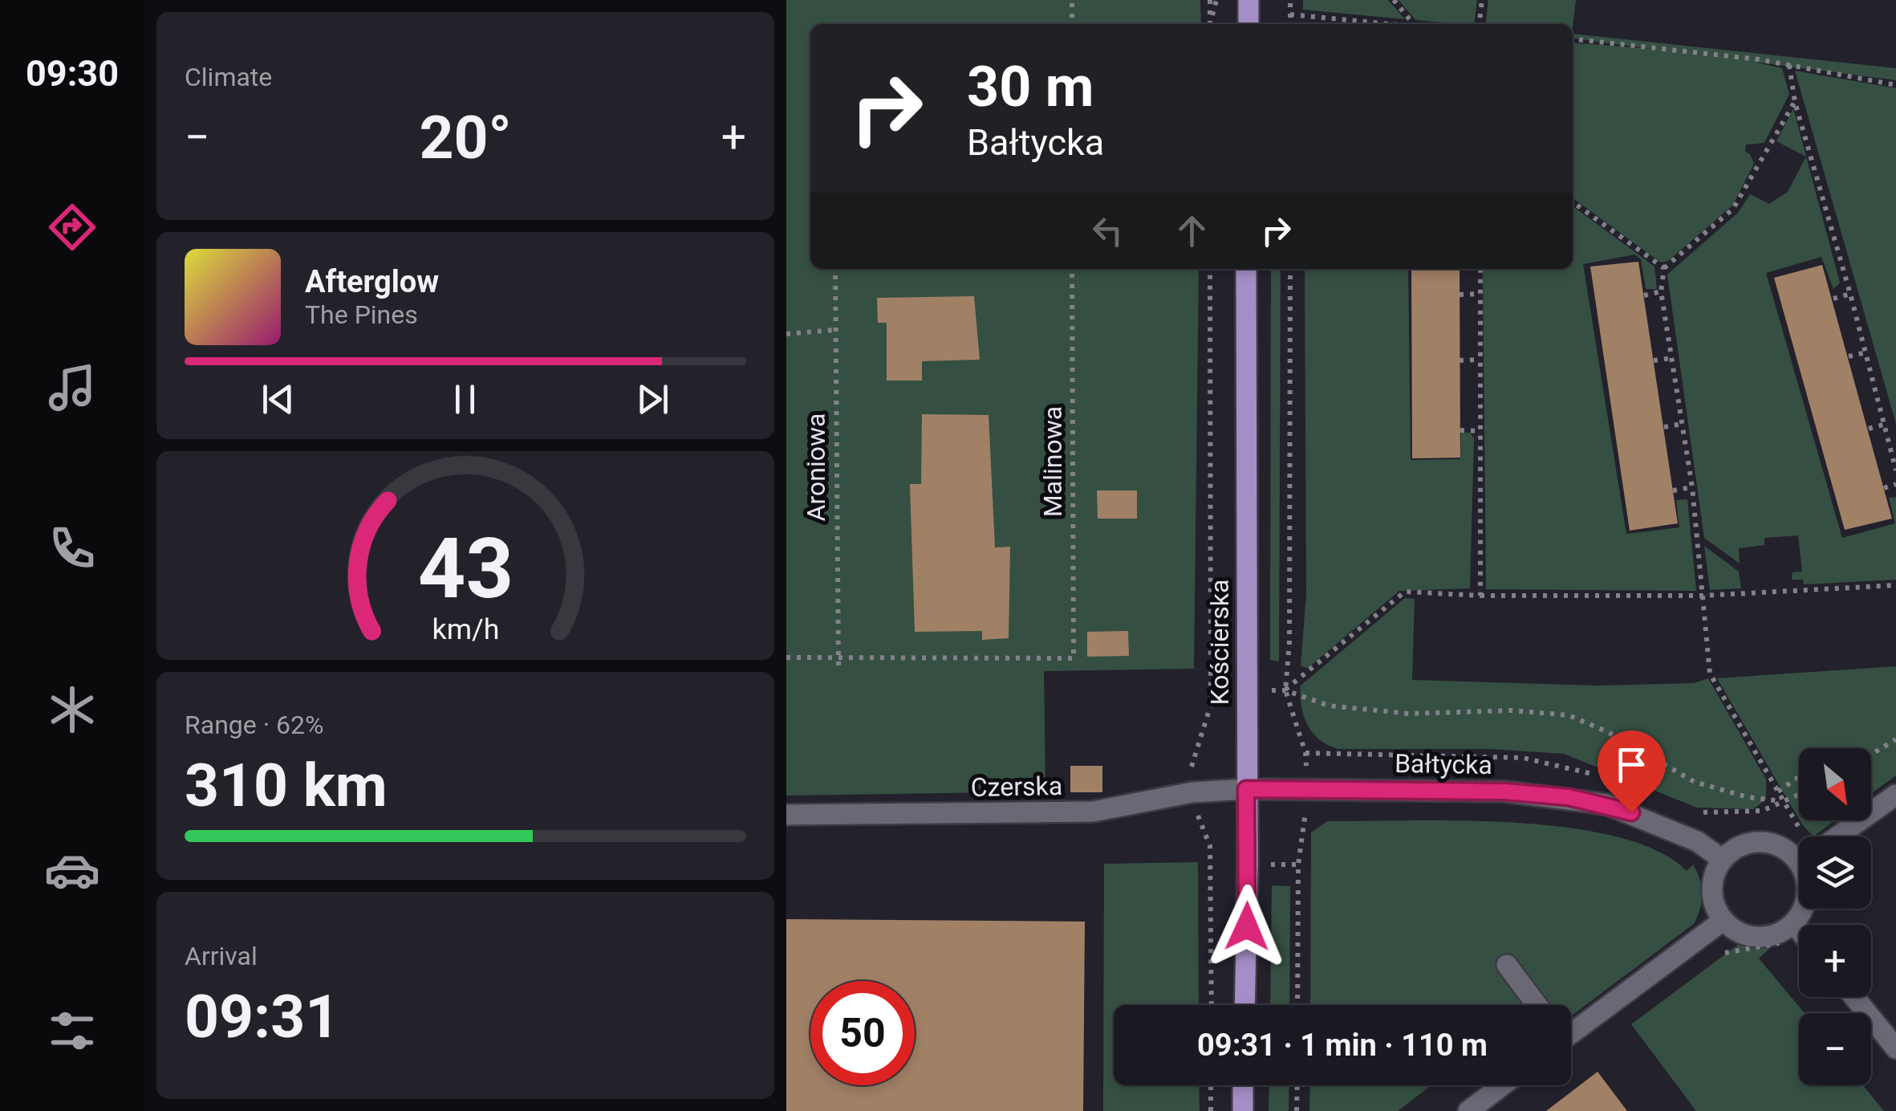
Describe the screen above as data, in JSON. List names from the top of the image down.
{
  "streets": {
    "main road": ["Kościerska"],
    "street": ["Bałtycka", "Czerska"],
    "path": ["Malinowa", "Aroniowa"]
  },
  "crossings": [
    ["Malinowa", "Aroniowa"],
    ["Kościerska", "Bałtycka"],
    ["Kościerska", "Czerska"],
    ["Bałtycka", "Czerska"]
  ],
  "north": "bottom right",
  "page": {
    "tabs": "09:30",
    "tile": [
      "Climate",
      ["Range · 62%", "310 km"],
      ["Arrival", "09:31"]
    ],
    "turn": ["30 m", "Bałtycka"],
    "heat": ["−", "20°", "+"],
    "song": ["Afterglow", "The Pines"],
    "map_buttons": ["+", "−"],
    "limit": "50",
    "trip": "09:31 · 1 min · 110 m",
    "gauge": ["43", "km/h"]
  }
}
